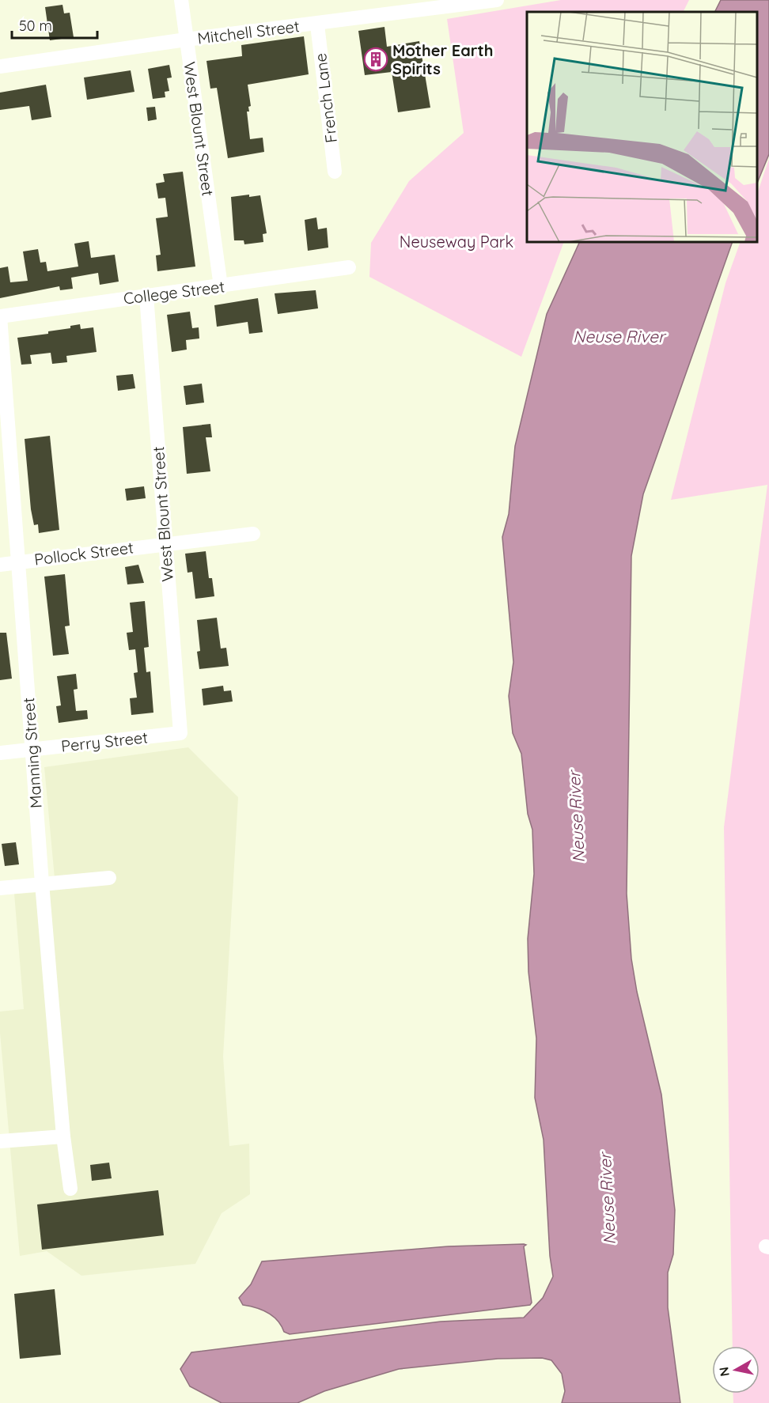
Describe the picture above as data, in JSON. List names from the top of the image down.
{
  "streets": {
    "street": [
      "Mitchell Street",
      "French Lane",
      "West Blount Street",
      "College Street",
      "Pollock Street",
      "Perry Street",
      "Manning Street"
    ]
  },
  "crossings": [
    ["Mitchell Street", "French Lane"],
    ["Mitchell Street", "West Blount Street"],
    ["West Blount Street", "College Street"],
    ["West Blount Street", "Pollock Street"],
    ["West Blount Street", "Perry Street"],
    ["College Street", "Manning Street"],
    ["Pollock Street", "Manning Street"],
    ["Perry Street", "Manning Street"]
  ],
  "water": ["Neuse River"],
  "parks": ["Neuseway Park"],
  "places": {
    "building": ["Mother Earth Spirits"]
  },
  "scale_bar": "50 m",
  "north": "left"
}
